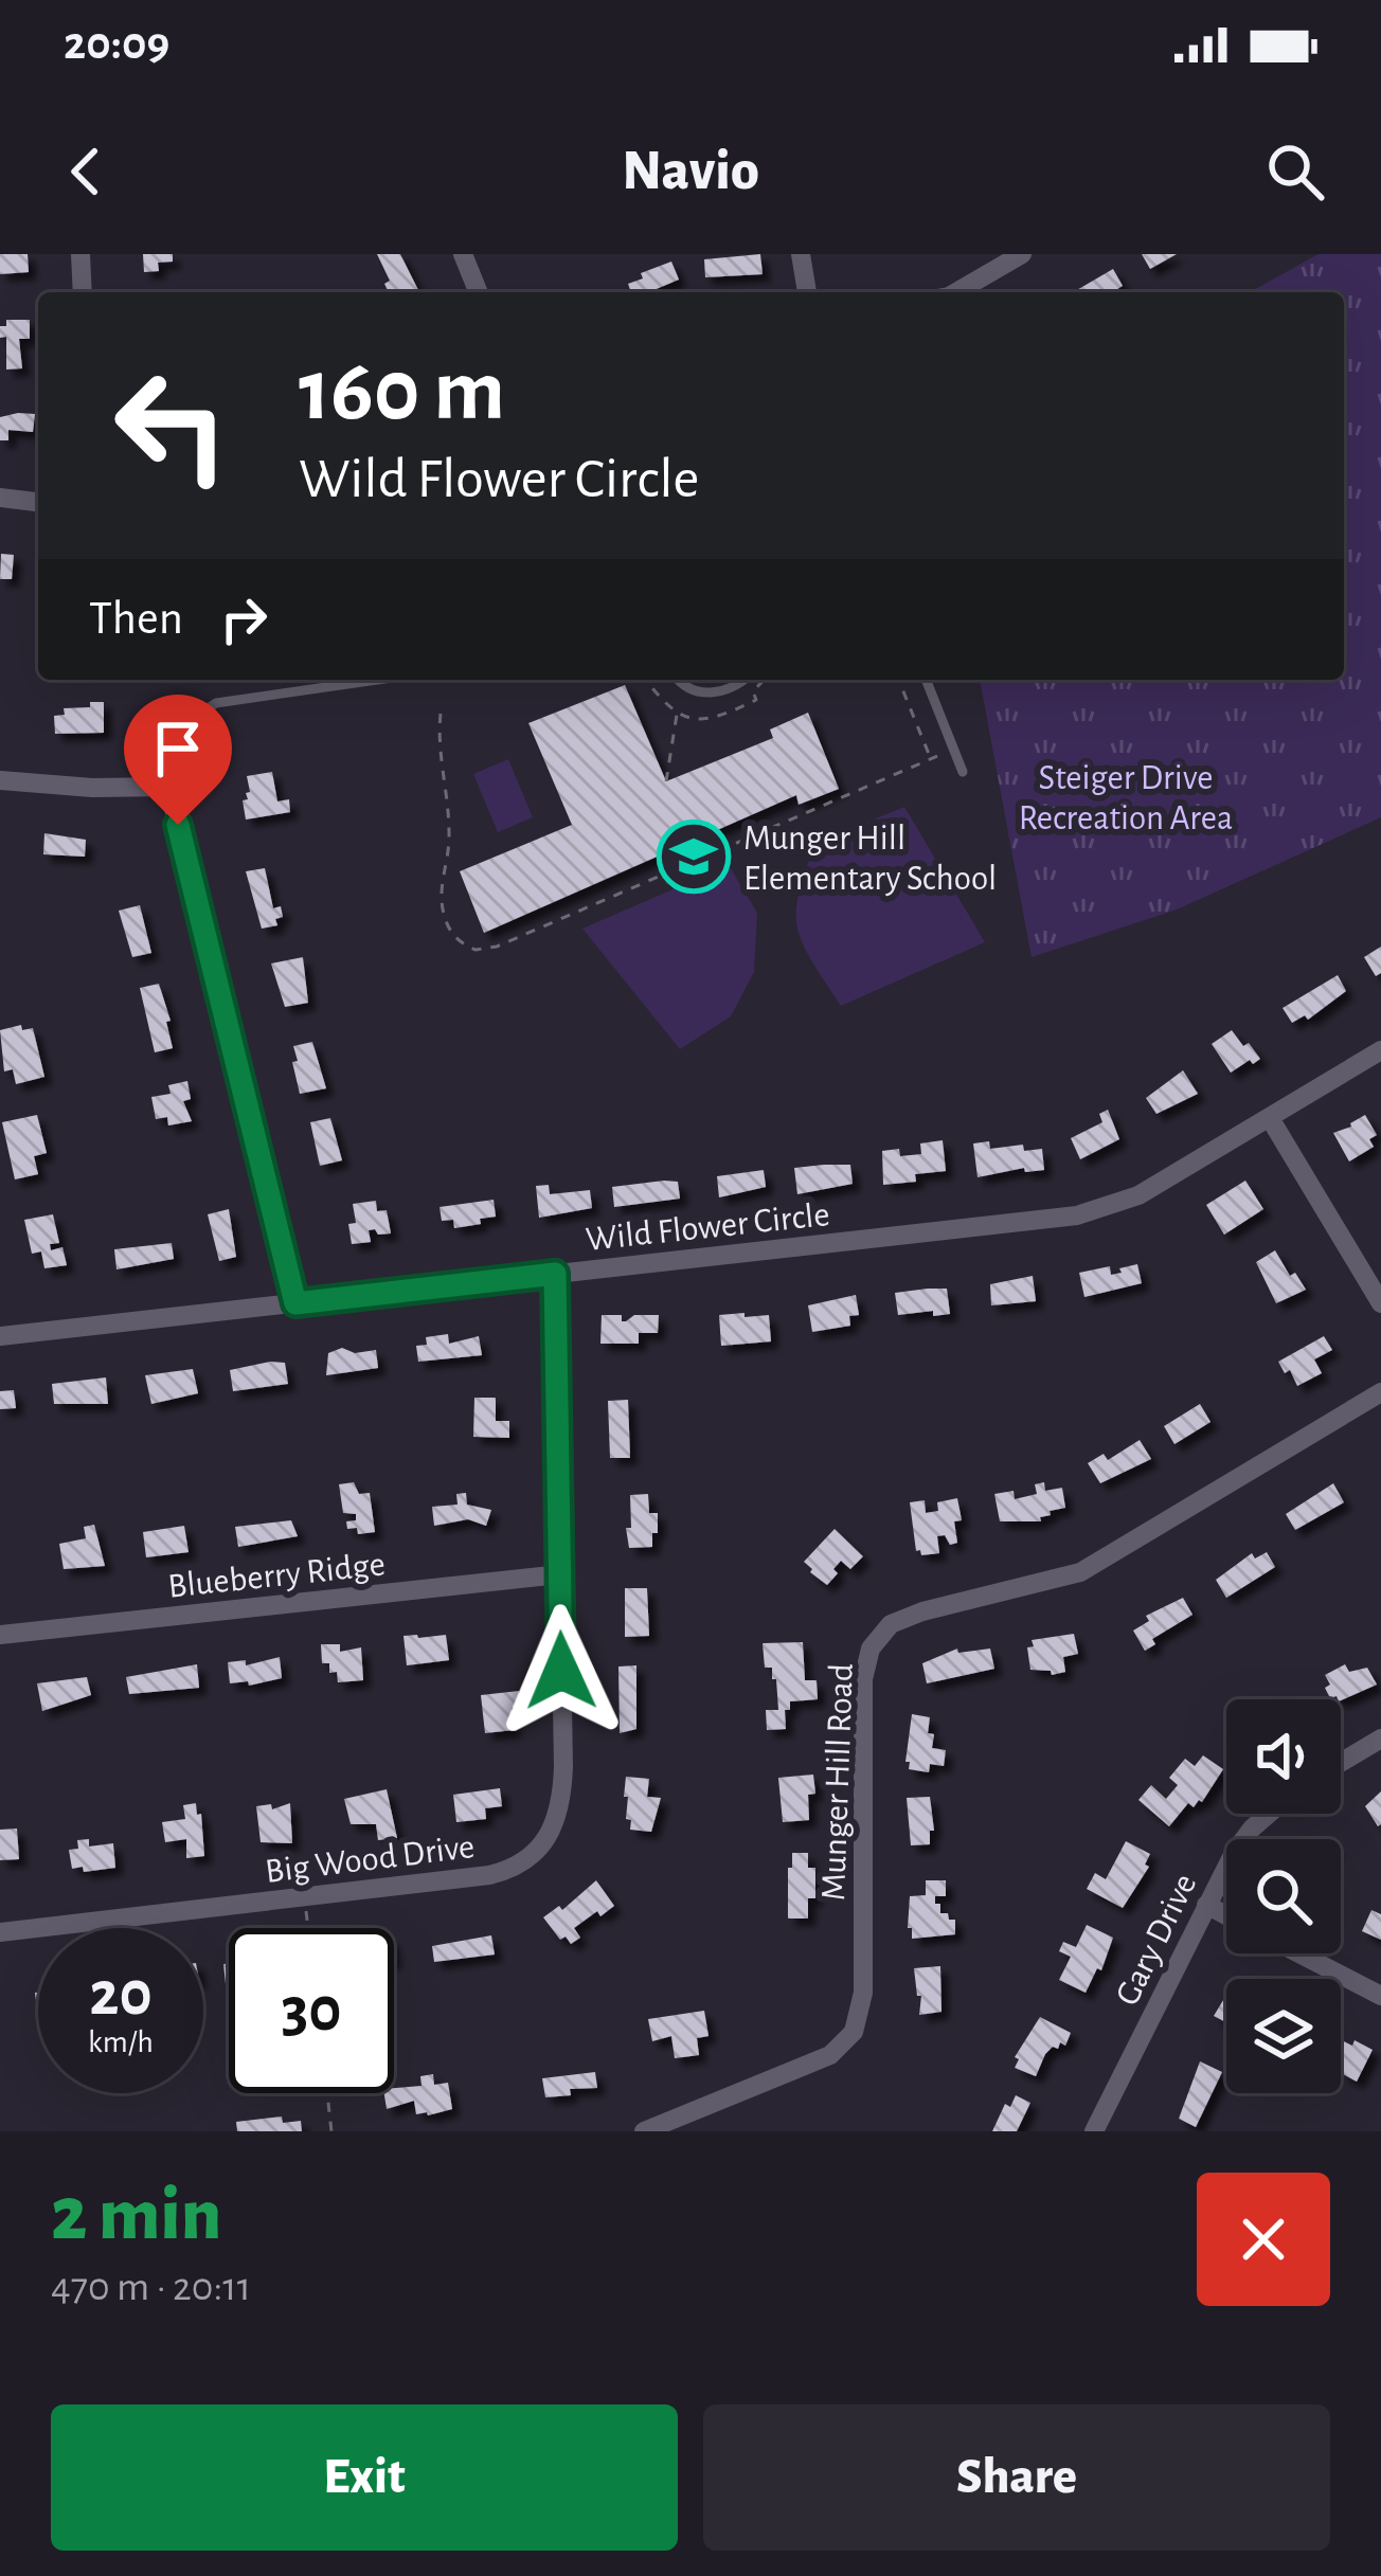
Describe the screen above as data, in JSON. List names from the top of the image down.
{
  "streets": {
    "street": [
      "Wild Flower Circle",
      "Blueberry Ridge",
      "Munger Hill Road",
      "Big Wood Drive",
      "Gary Drive"
    ]
  },
  "crossings": [
    ["Wild Flower Circle", "Big Wood Drive"],
    ["Blueberry Ridge", "Big Wood Drive"]
  ],
  "parks": ["Steiger Drive Recreation Area"],
  "places": {
    "school or university": ["Munger Hill Elementary School"]
  },
  "page": {
    "status": "20:09",
    "header": "Navio",
    "turn": ["160 m", "Wild Flower Circle"],
    "then": "Then",
    "speed": "20 km/h",
    "limit": "30",
    "heading": ["2 min", "470 m · 20:11"],
    "buttons": ["Exit", "Share"]
  }
}
